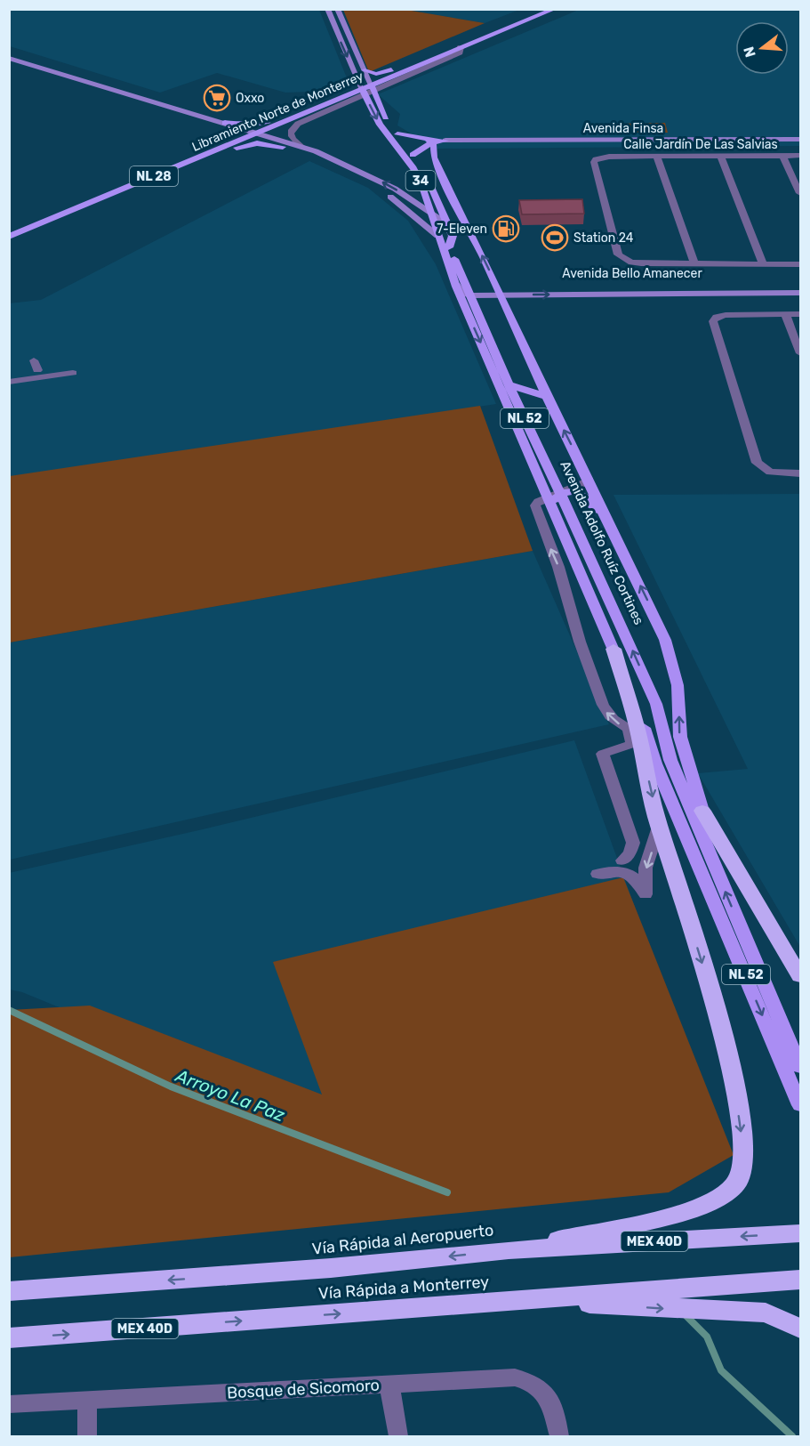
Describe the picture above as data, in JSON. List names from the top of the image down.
{
  "streets": {
    "highway": ["Vía Rápida al Aeropuerto", "MEX 40D", "Vía Rápida a Monterrey"],
    "main road": [
      "Libramiento Norte de Monterrey",
      "Avenida Finsa",
      "NL 28",
      "34",
      "Avenida Bello Amanecer",
      "NL 52",
      "Avenida Adolfo Ruíz Cortines"
    ],
    "street": ["Calle Jardín De Las Salvias", "Bosque de Sicomoro"]
  },
  "crossings": [
    ["Libramiento Norte de Monterrey", "NL 52"],
    ["Libramiento Norte de Monterrey", "Avenida Adolfo Ruíz Cortines"],
    ["Avenida Bello Amanecer", "Avenida Adolfo Ruíz Cortines"],
    ["NL 52", "Avenida Adolfo Ruíz Cortines"]
  ],
  "one_way": ["Vía Rápida a Monterrey"],
  "water": ["Arroyo La Paz"],
  "places": {
    "supermarket": ["Oxxo"],
    "fuel station": ["7-Eleven"],
    "sports": ["Station 24"]
  },
  "north": "left"
}
